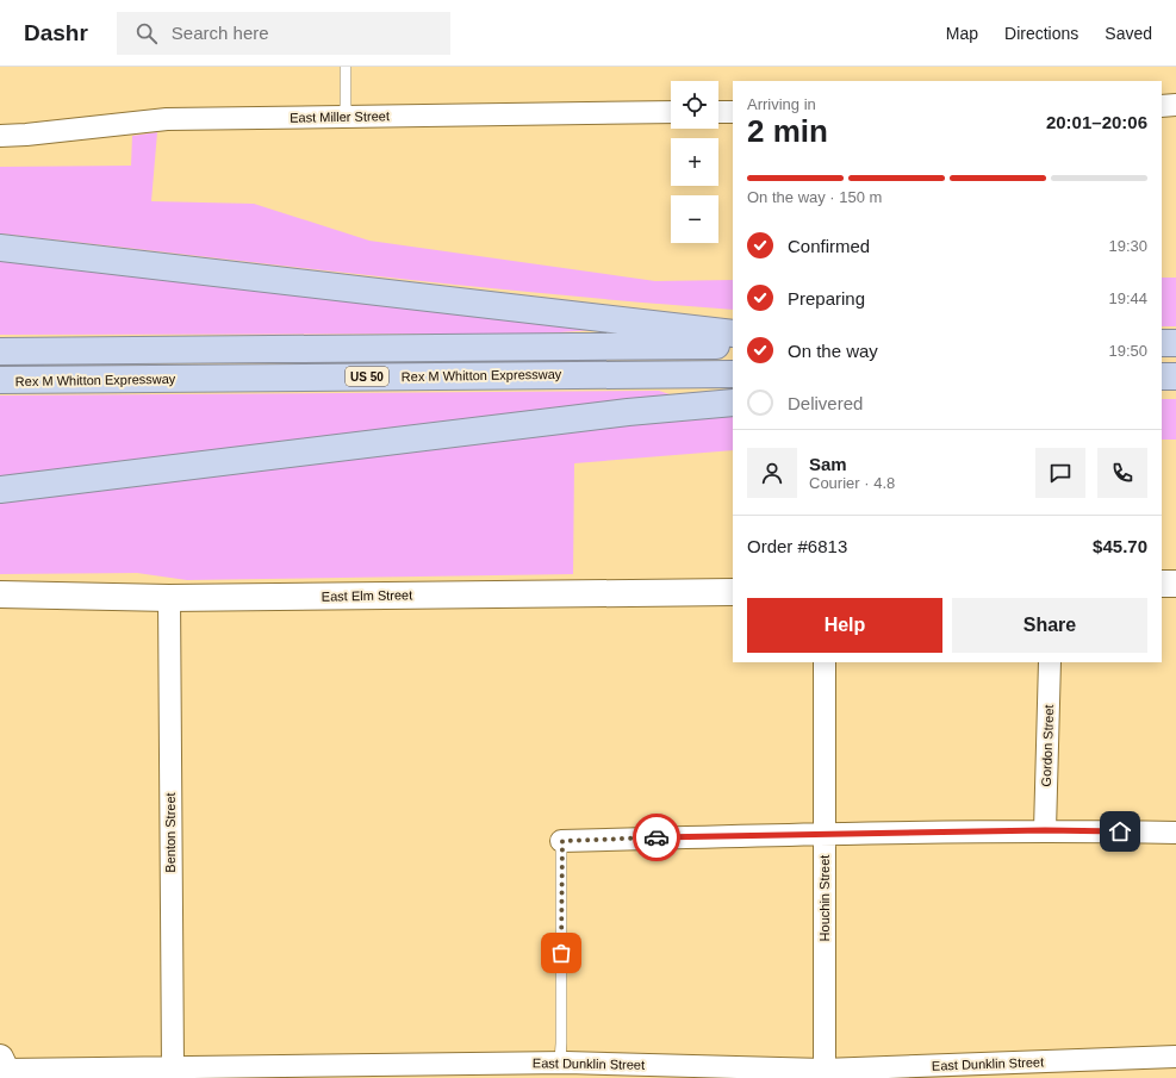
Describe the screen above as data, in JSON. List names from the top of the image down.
{
  "streets": {
    "highway": ["Rex M Whitton Expressway", "US 50"],
    "street": [
      "East Miller Street",
      "East Elm Street",
      "Gordon Street",
      "Benton Street",
      "Houchin Street",
      "East Dunklin Street"
    ]
  },
  "crossings": [
    ["East Elm Street", "Benton Street"],
    ["Benton Street", "East Dunklin Street"],
    ["Houchin Street", "East Dunklin Street"]
  ],
  "page": {
    "header": "Dashr",
    "search": "Search here",
    "nav": ["Map", "Directions", "Saved"],
    "map_buttons": ["+", "−"],
    "heading": ["2 min", "Arriving in", "20:01–20:06"],
    "panel": [
      "Sam",
      "Courier · 4.8",
      "Order #6813",
      "$45.70"
    ],
    "bar": "On the way · 150 m",
    "list": [
      ["Confirmed", "19:30"],
      ["Preparing", "19:44"],
      ["On the way", "19:50"],
      "Delivered"
    ],
    "buttons": ["Help", "Share"]
  }
}
